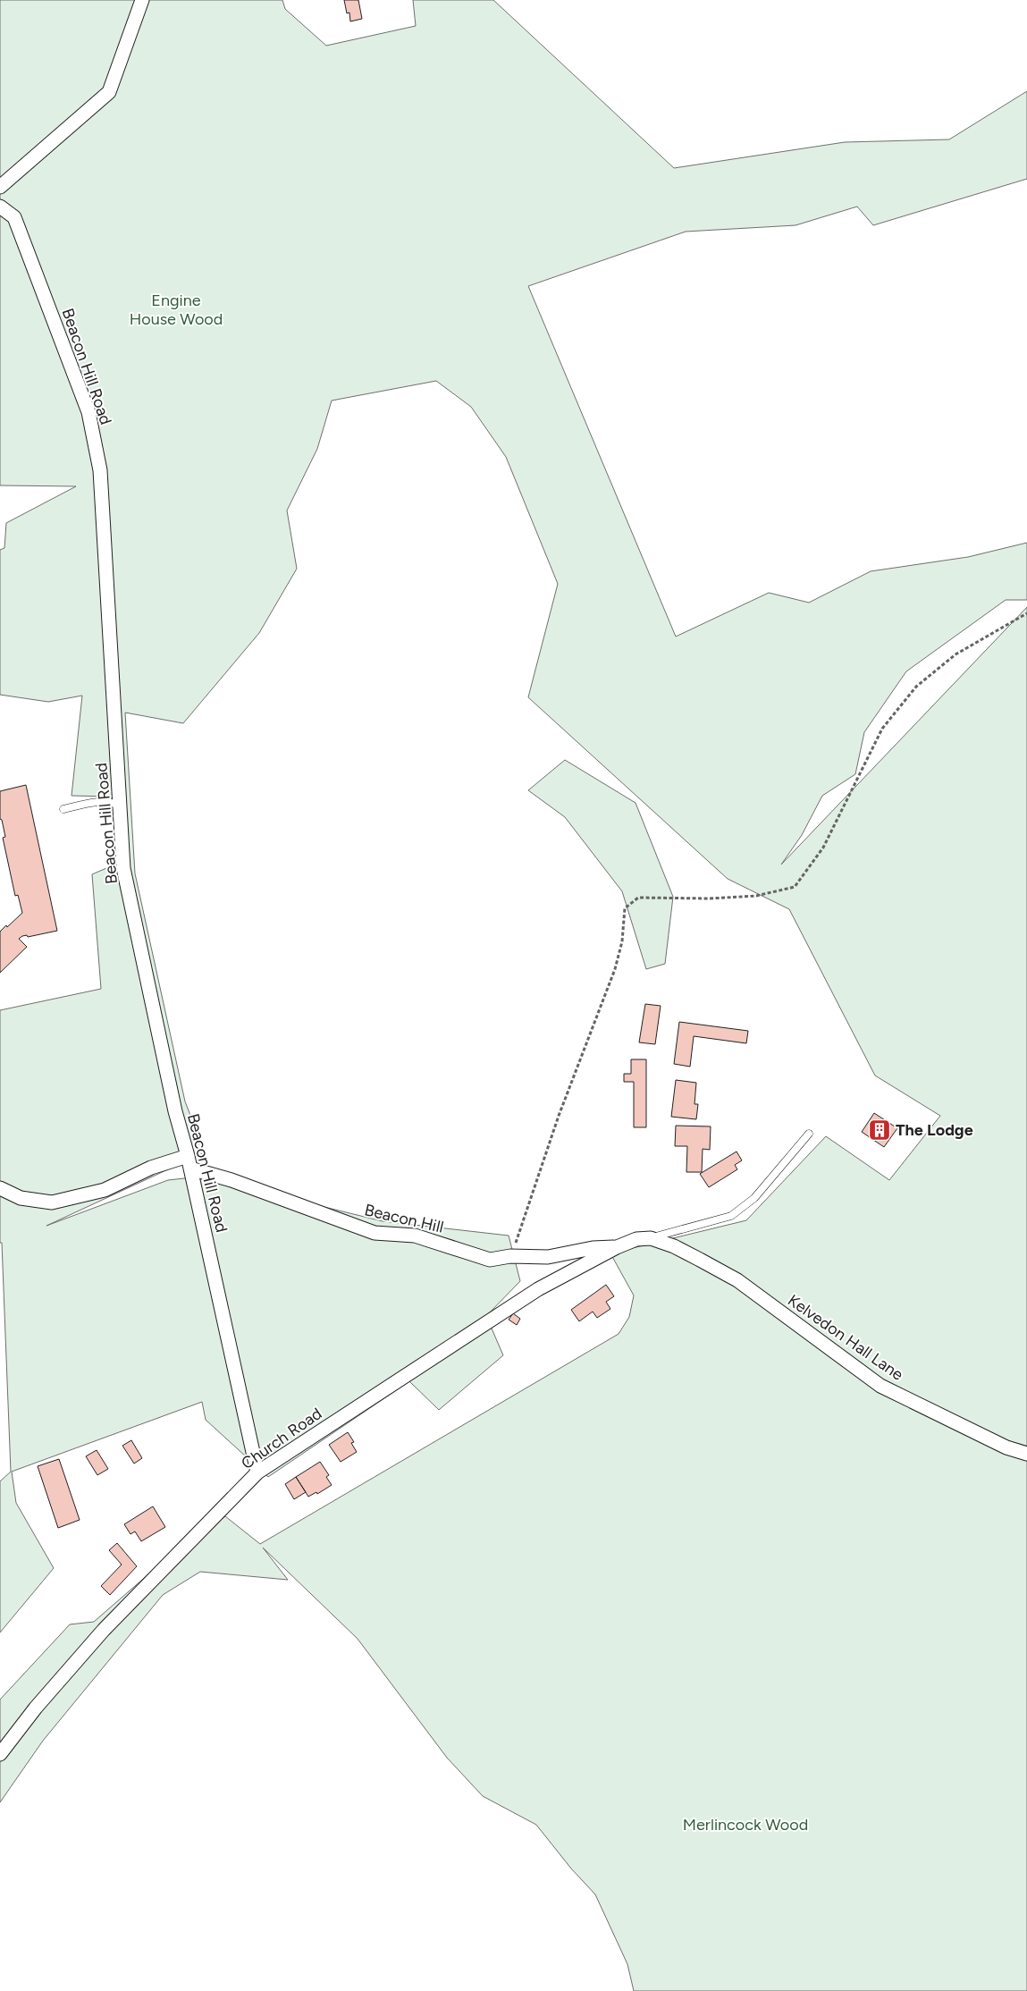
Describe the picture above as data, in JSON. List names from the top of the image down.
{
  "streets": {
    "street": [
      "Beacon Hill Road",
      "Beacon Hill",
      "Kelvedon Hall Lane",
      "Church Road"
    ]
  },
  "crossings": [
    ["Beacon Hill Road", "Beacon Hill"],
    ["Beacon Hill Road", "Church Road"],
    ["Beacon Hill", "Church Road"],
    ["Kelvedon Hall Lane", "Church Road"]
  ],
  "parks": ["Engine House Wood", "Merlincock Wood"],
  "places": {
    "building": ["The Lodge"]
  }
}
